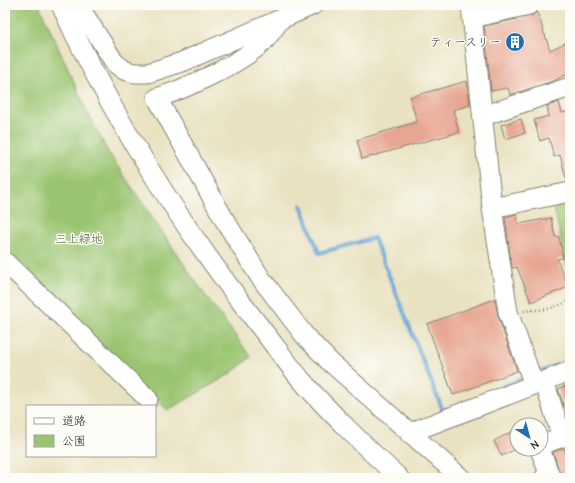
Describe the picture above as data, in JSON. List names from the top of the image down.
{
  "parks": ["三上緑地"],
  "places": {
    "building": ["ティースリー"]
  },
  "legend": ["道路", "公園"],
  "north": "bottom right"
}
